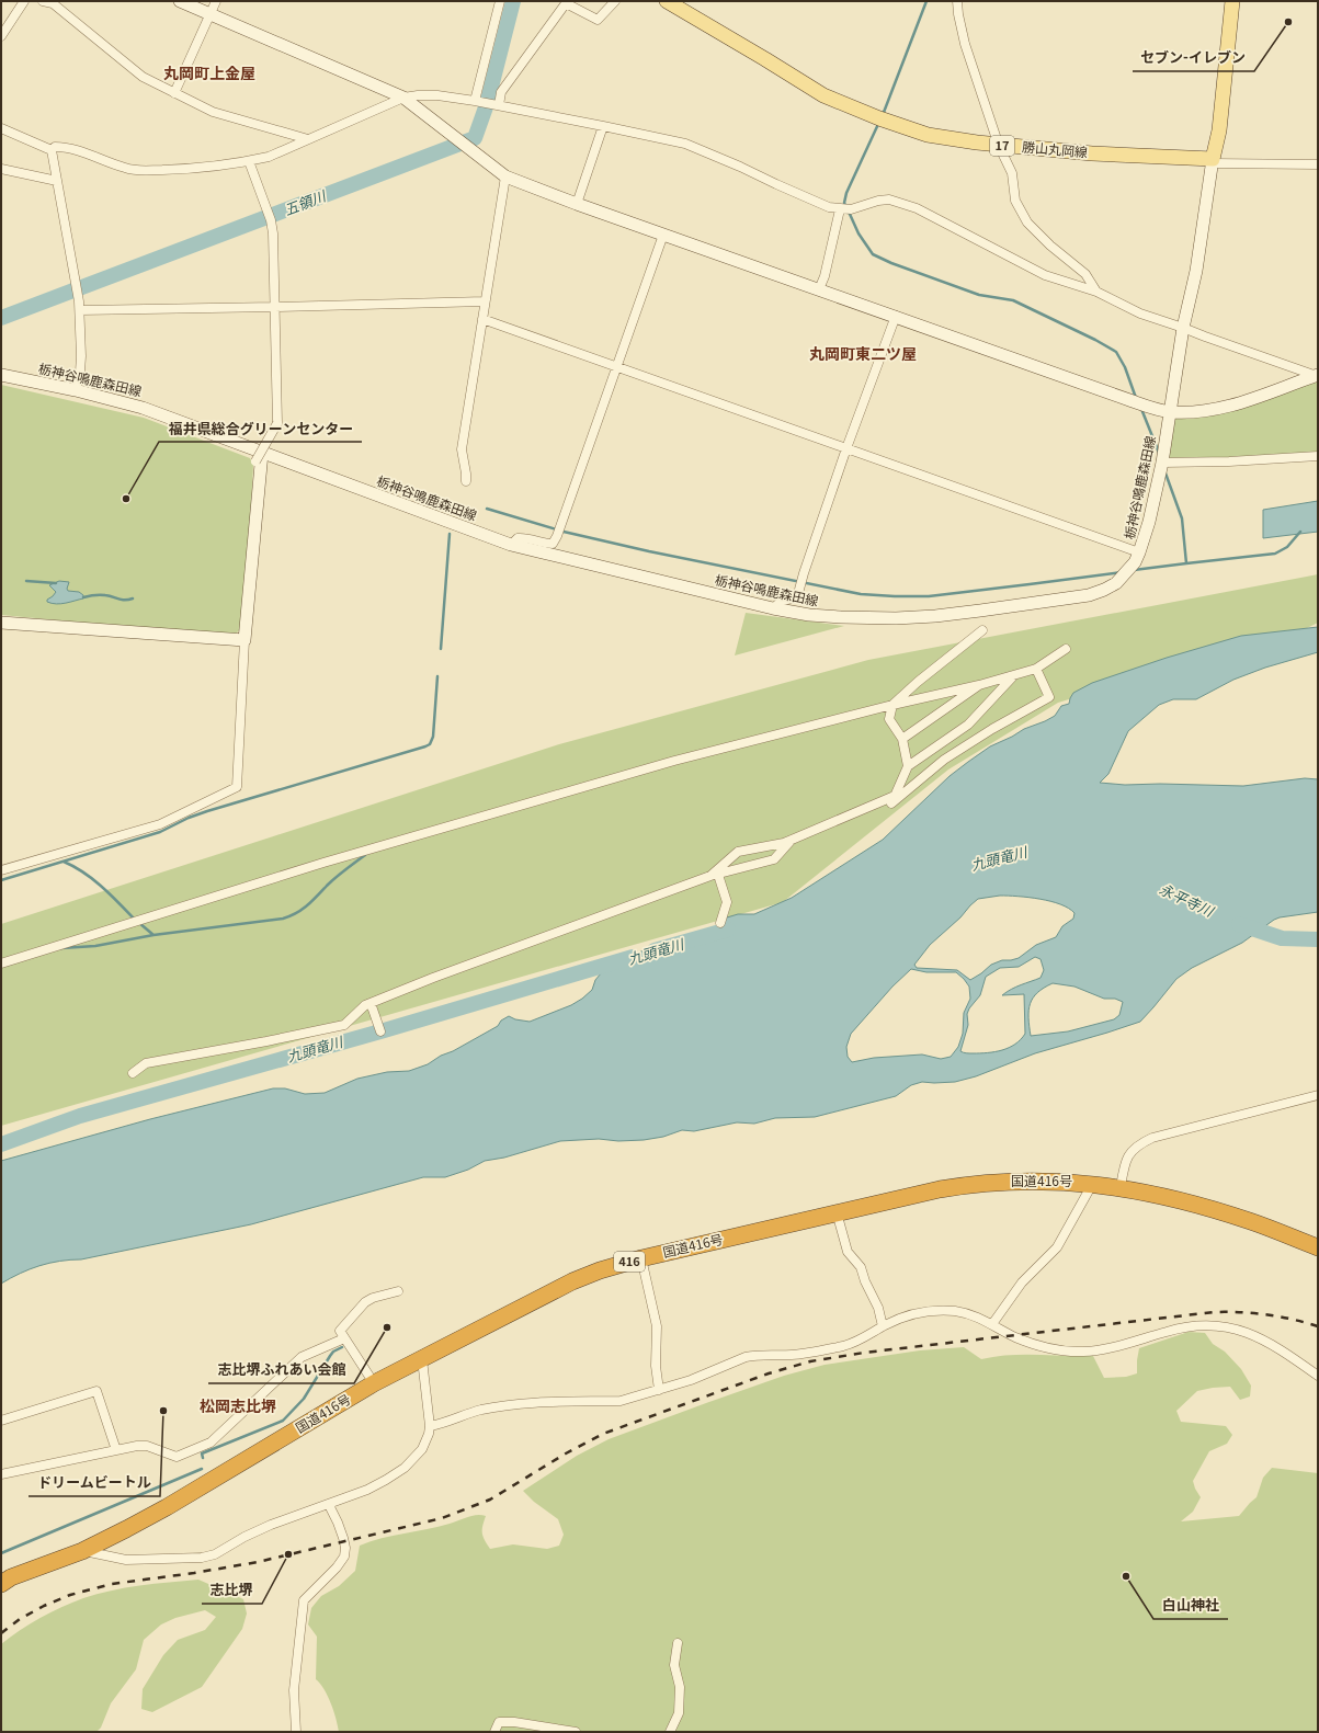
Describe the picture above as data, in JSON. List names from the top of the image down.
{
  "streets": {
    "highway": ["国道416号", "416"],
    "main road": ["17", "勝山丸岡線"],
    "street": ["栃神谷鳴鹿森田線"]
  },
  "crossings": [
    ["勝山丸岡線", "栃神谷鳴鹿森田線"]
  ],
  "districts": ["丸岡町上金屋", "丸岡町東二ツ屋", "松岡志比堺"],
  "water": ["五領川", "九頭竜川", "永平寺川"],
  "places": [
    "セブン-イレブン",
    "福井県総合グリーンセンター",
    "志比堺ふれあい会館",
    "ドリームビートル",
    "志比堺",
    "白山神社"
  ]
}
